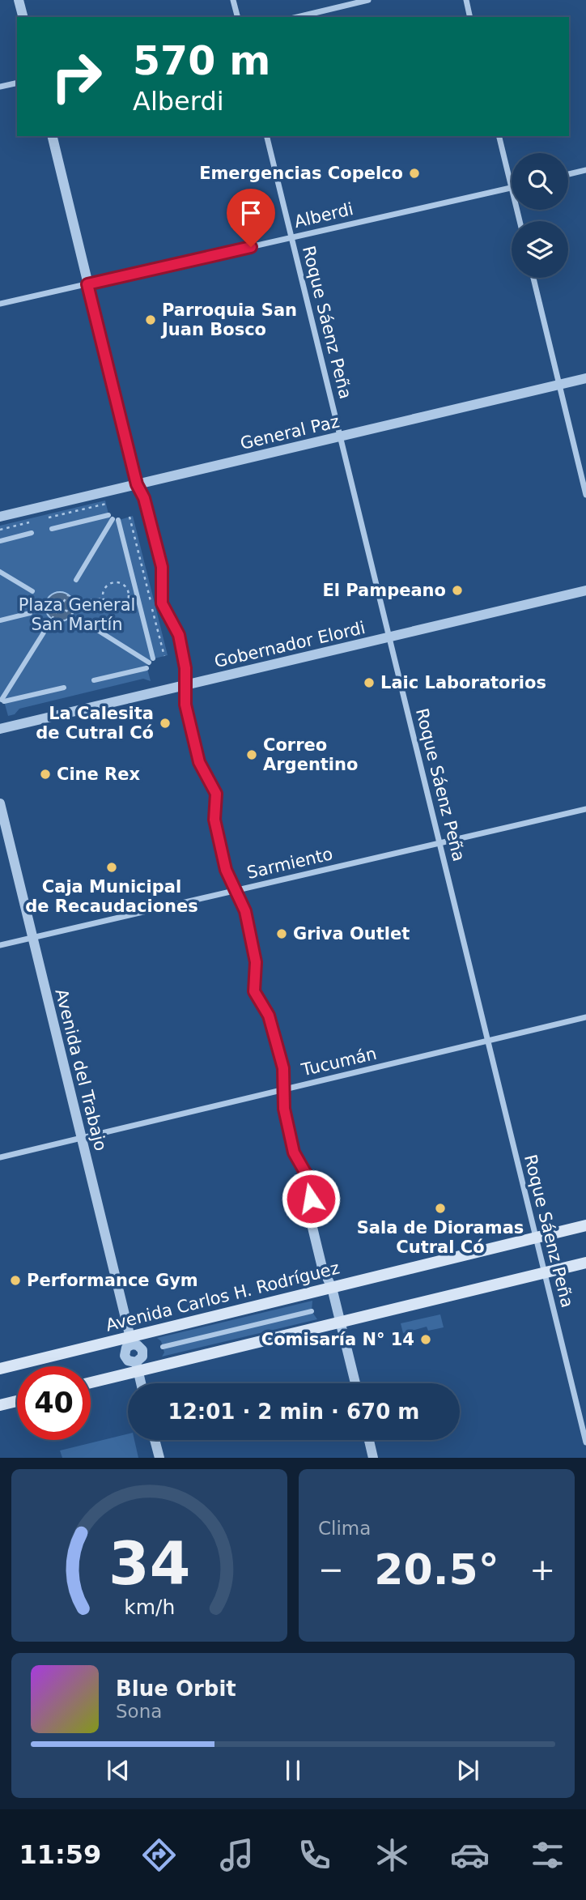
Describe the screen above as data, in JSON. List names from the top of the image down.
{
  "streets": {
    "main road": ["Avenida Carlos H. Rodríguez"],
    "street": [
      "Alberdi",
      "Roque Sáenz Peña",
      "General Paz",
      "Gobernador Elordi",
      "Sarmiento",
      "Tucumán",
      "Avenida del Trabajo"
    ]
  },
  "crossings": [
    ["Alberdi", "Roque Sáenz Peña"],
    ["Roque Sáenz Peña", "General Paz"],
    ["Roque Sáenz Peña", "Gobernador Elordi"],
    ["Roque Sáenz Peña", "Sarmiento"],
    ["Roque Sáenz Peña", "Tucumán"],
    ["Roque Sáenz Peña", "Avenida Carlos H. Rodríguez"],
    ["Sarmiento", "Avenida del Trabajo"],
    ["Tucumán", "Avenida del Trabajo"],
    ["Avenida del Trabajo", "Avenida Carlos H. Rodríguez"]
  ],
  "parks": ["Plaza General San Martín"],
  "places": [
    "Emergencias Copelco",
    "Parroquia San Juan Bosco",
    "El Pampeano",
    "Laic Laboratorios",
    "La Calesita de Cutral Có",
    "Correo Argentino",
    "Cine Rex",
    "Caja Municipal de Recaudaciones",
    "Griva Outlet",
    "Sala de Dioramas Cutral Có",
    "Performance Gym",
    "Comisaría N° 14"
  ],
  "page": {
    "turn": ["570 m", "Alberdi"],
    "limit": "40",
    "trip": "12:01 · 2 min · 670 m",
    "tile": "Clima",
    "heat": ["−", "20.5°", "+"],
    "song": ["Blue Orbit", "Sona"],
    "tabs": "11:59",
    "gauge": ["34", "km/h"]
  }
}
